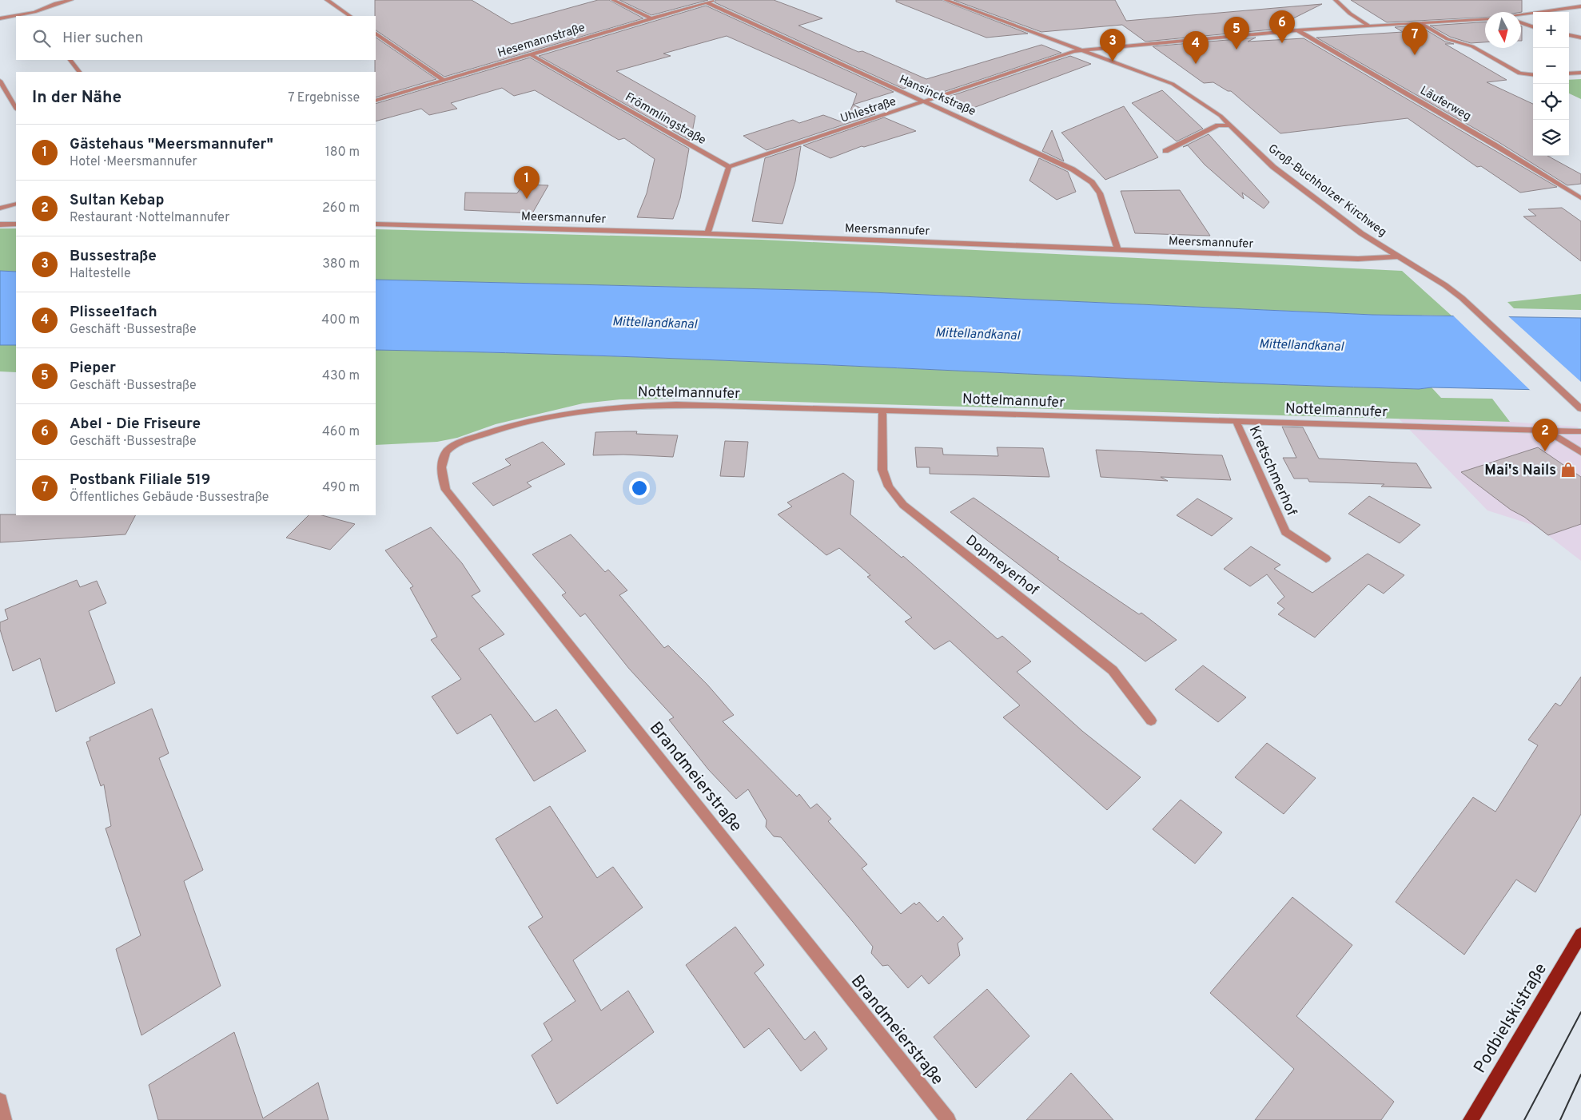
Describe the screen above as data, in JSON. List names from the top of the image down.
{
  "streets": {
    "main road": ["Podbielskistraße"],
    "street": [
      "Hesemannstraße",
      "Hansinckstraße",
      "Läuferweg",
      "Uhlestraße",
      "Frömmlingstraße",
      "Groß-Buchholzer Kirchweg",
      "Meersmannufer",
      "Nottelmannufer",
      "Kretschmerhof",
      "Dopmeyerhof",
      "Brandmeierstraße"
    ]
  },
  "crossings": [
    ["Hesemannstraße", "Hansinckstraße"],
    ["Hesemannstraße", "Frömmlingstraße"],
    ["Hansinckstraße", "Uhlestraße"],
    ["Hansinckstraße", "Meersmannufer"],
    ["Läuferweg", "Uhlestraße"],
    ["Uhlestraße", "Frömmlingstraße"],
    ["Uhlestraße", "Groß-Buchholzer Kirchweg"],
    ["Groß-Buchholzer Kirchweg", "Meersmannufer"],
    ["Nottelmannufer", "Kretschmerhof"],
    ["Nottelmannufer", "Dopmeyerhof"],
    ["Nottelmannufer", "Brandmeierstraße"]
  ],
  "water": ["Mittellandkanal"],
  "places": {
    "shop": ["Mai's Nails"]
  },
  "north": "bottom",
  "page": {
    "pins": [
      "6",
      "5",
      "7",
      "3",
      "4",
      "1",
      "2"
    ],
    "map_buttons": ["+", "−"],
    "search": "Hier suchen",
    "heading": ["In der Nähe", "7 Ergebnisse"],
    "list": [
      {
        "mark": "1",
        "name": "Gästehaus \"Meersmannufer\"",
        "note": "Hotel · Meersmannufer",
        "value": "180 m"
      },
      {
        "mark": "2",
        "name": "Sultan Kebap",
        "note": "Restaurant · Nottelmannufer",
        "value": "260 m"
      },
      {
        "mark": "3",
        "name": "Bussestraße",
        "note": "Haltestelle",
        "value": "380 m"
      },
      {
        "mark": "4",
        "name": "Plissee1fach",
        "note": "Geschäft · Bussestraße",
        "value": "400 m"
      },
      {
        "mark": "5",
        "name": "Pieper",
        "note": "Geschäft · Bussestraße",
        "value": "430 m"
      },
      {
        "mark": "6",
        "name": "Abel - Die Friseure",
        "note": "Geschäft · Bussestraße",
        "value": "460 m"
      },
      {
        "mark": "7",
        "name": "Postbank Filiale 519",
        "note": "Öffentliches Gebäude · Bussestraße",
        "value": "490 m"
      }
    ]
  }
}
